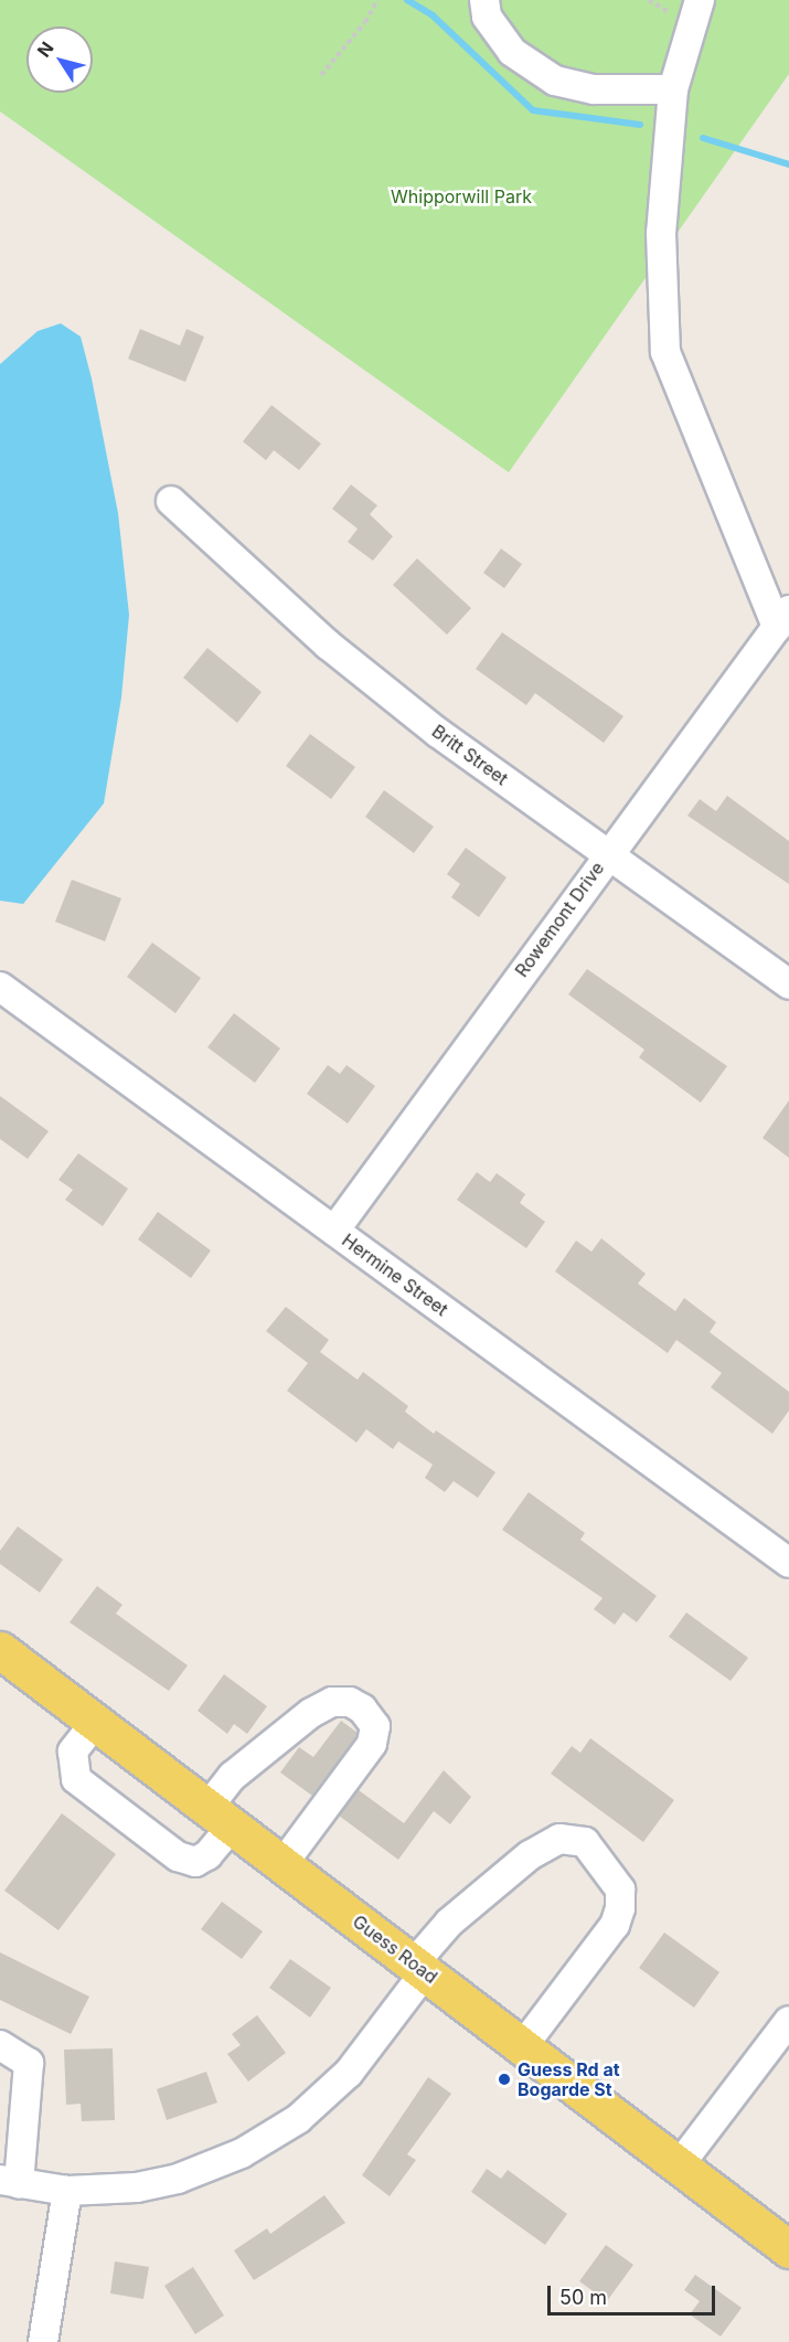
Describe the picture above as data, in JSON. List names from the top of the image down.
{
  "streets": {
    "main road": ["Guess Road"],
    "street": ["Britt Street", "Rowemont Drive", "Hermine Street"]
  },
  "crossings": [
    ["Britt Street", "Rowemont Drive"],
    ["Rowemont Drive", "Hermine Street"]
  ],
  "parks": ["Whipporwill Park"],
  "places": ["Guess Rd at Bogarde St"],
  "scale_bar": "50 m",
  "north": "top left"
}
